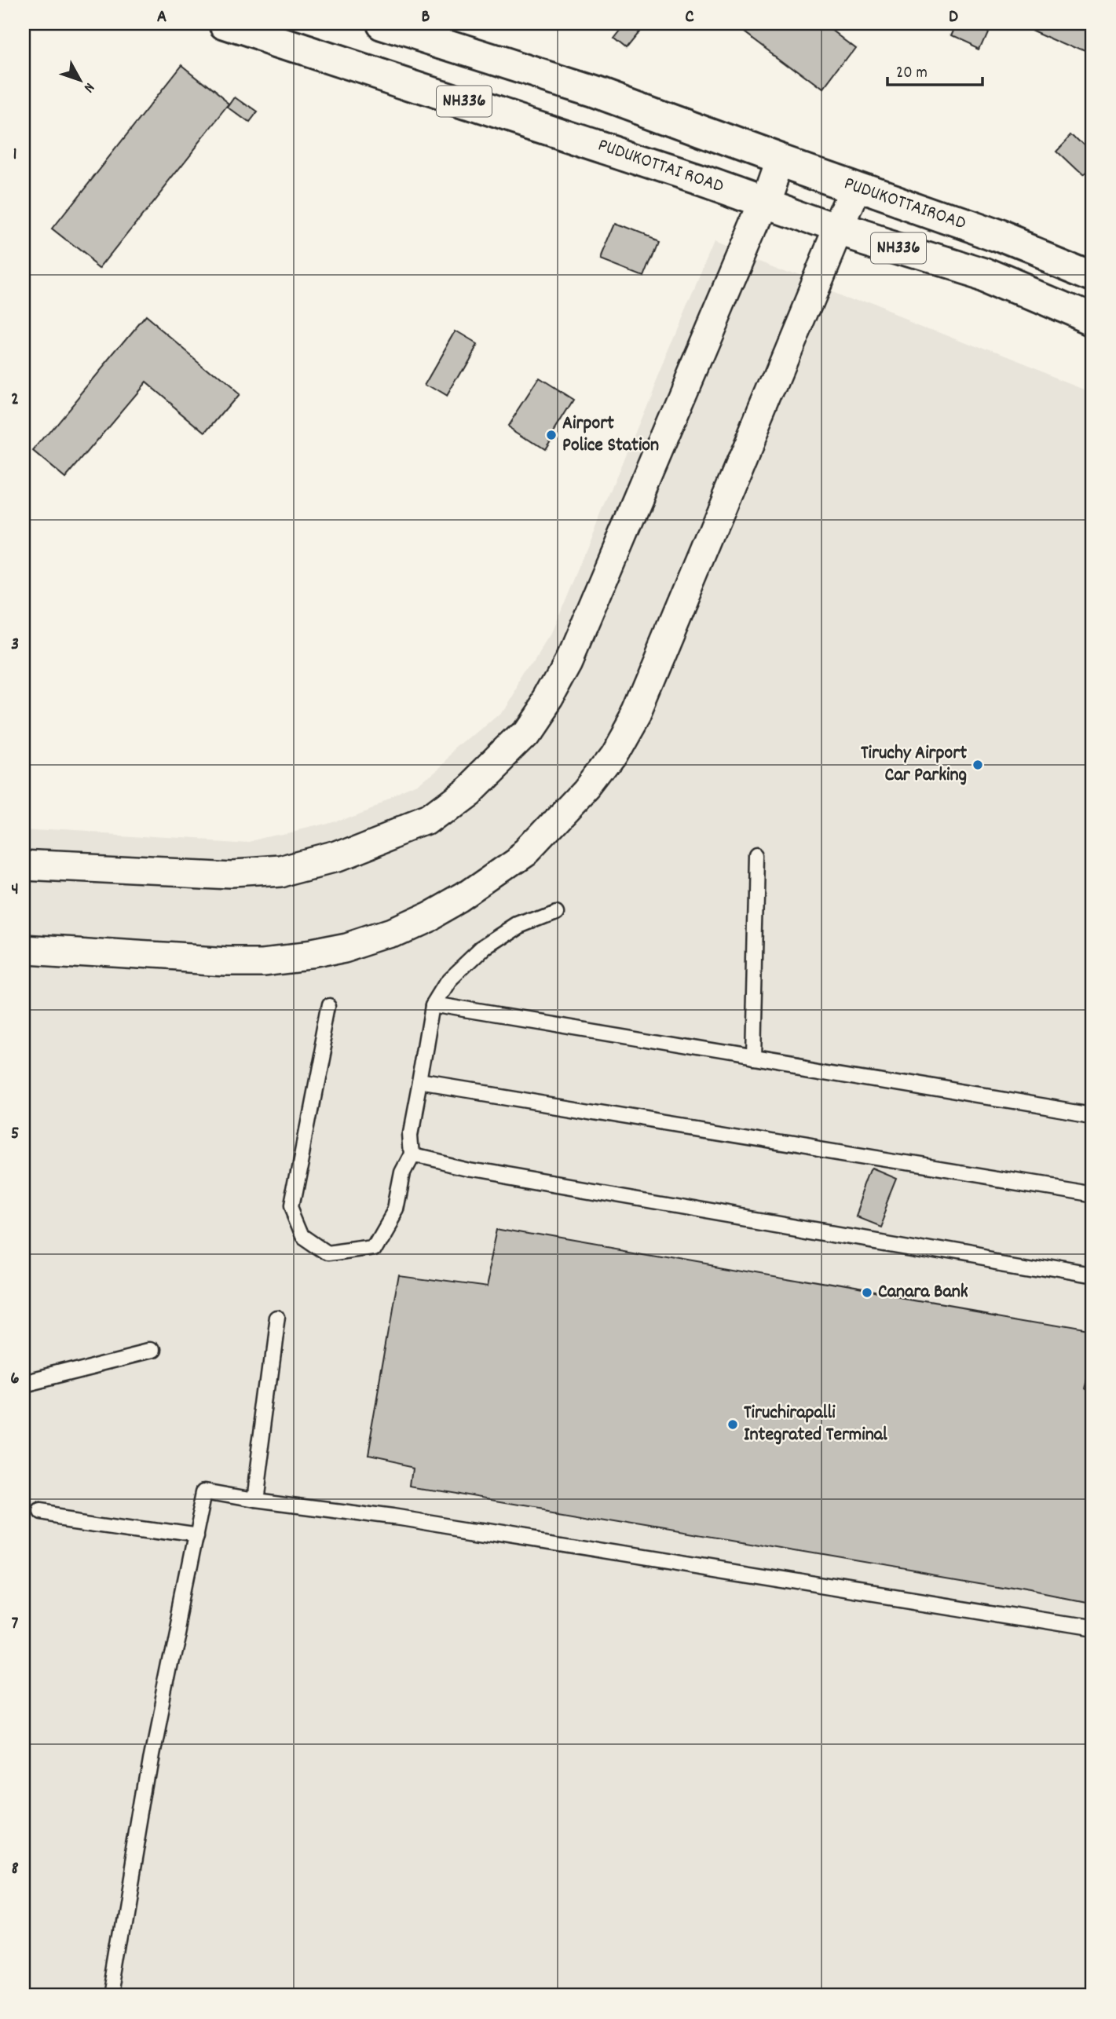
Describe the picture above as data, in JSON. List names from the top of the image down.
{
  "streets": {
    "highway": ["NH336", "PUDUKOTTAI ROAD", "PUDUKOTTAIROAD"]
  },
  "places": [
    "Airport Police Station",
    "Tiruchy Airport Car Parking",
    "Canara Bank",
    "Tiruchirapalli Integrated Terminal"
  ],
  "scale_bar": "20 m",
  "north": "bottom right",
  "grid": {
    "columns": [
      "A",
      "B",
      "C",
      "D"
    ],
    "rows": [
      "1",
      "2",
      "3",
      "4",
      "5",
      "6",
      "7",
      "8"
    ]
  }
}
